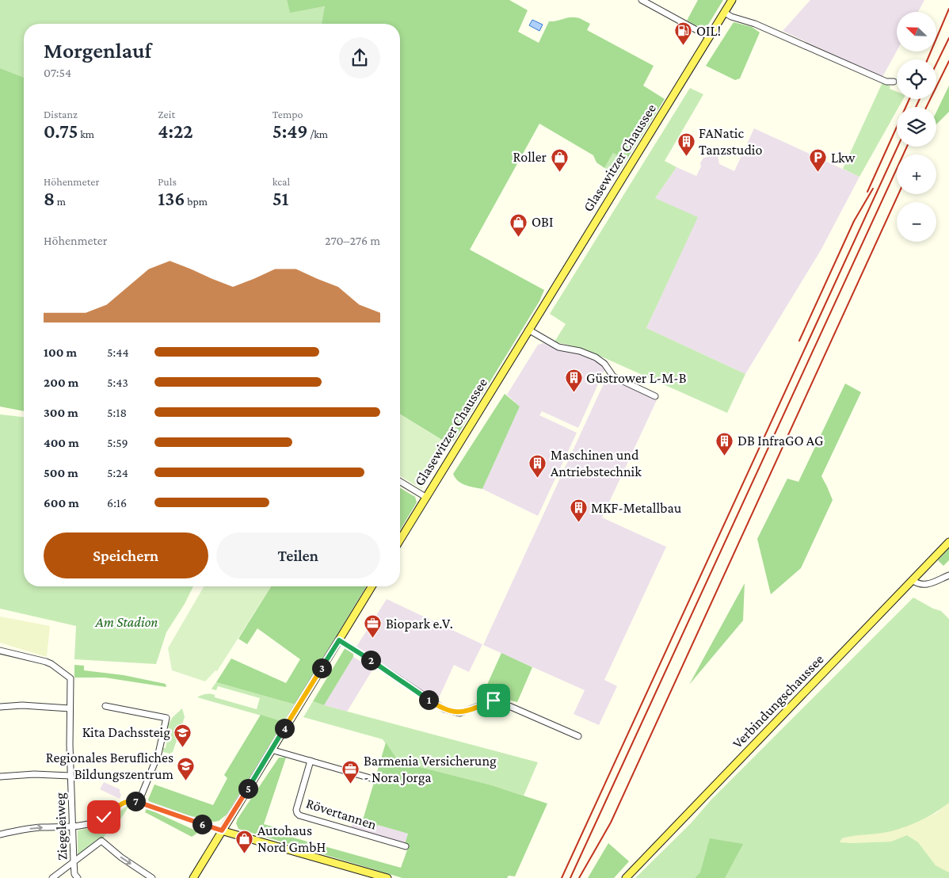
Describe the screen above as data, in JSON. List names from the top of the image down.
{
  "streets": {
    "main road": ["Glasewitzer Chaussee", "Verbindungschaussee"],
    "street": ["Rövertannen", "Ziegeleiweg"]
  },
  "parks": ["Am Stadion"],
  "places": {
    "fuel station": ["OIL!"],
    "building": [
      "FANatic Tanzstudio",
      "Güstrower L-M-B",
      "DB InfraGO AG",
      "Maschinen und Antriebstechnik",
      "MKF-Metallbau"
    ],
    "shop": ["Roller", "OBI", "Autohaus Nord GmbH"],
    "parking": ["Lkw"],
    "office": ["Biopark e.V.", "Barmenia Versicherung - Nora Jorga"],
    "school or university": ["Kita Dachssteig", "Regionales Berufliches Bildungszentrum"]
  },
  "north": "top left",
  "page": {
    "map_buttons": ["+", "−"],
    "heading": ["Morgenlauf", "07:54"],
    "stats": [
      ["Distanz", "0.75 km"],
      ["Zeit", "4:22"],
      ["Tempo", "5:49 /km"],
      ["Höhenmeter", "8 m"],
      ["Puls", "136 bpm"],
      ["kcal", "51"]
    ],
    "chart": ["Höhenmeter", "270–276 m"],
    "list": [
      {
        "name": "100 m",
        "note": "5:44"
      },
      {
        "name": "200 m",
        "note": "5:43"
      },
      {
        "name": "300 m",
        "note": "5:18"
      },
      {
        "name": "400 m",
        "note": "5:59"
      },
      {
        "name": "500 m",
        "note": "5:24"
      },
      {
        "name": "600 m",
        "note": "6:16"
      }
    ],
    "buttons": ["Speichern", "Teilen"],
    "pins": [
      "2",
      "3",
      "1",
      "4",
      "5",
      "7",
      "6"
    ]
  }
}
